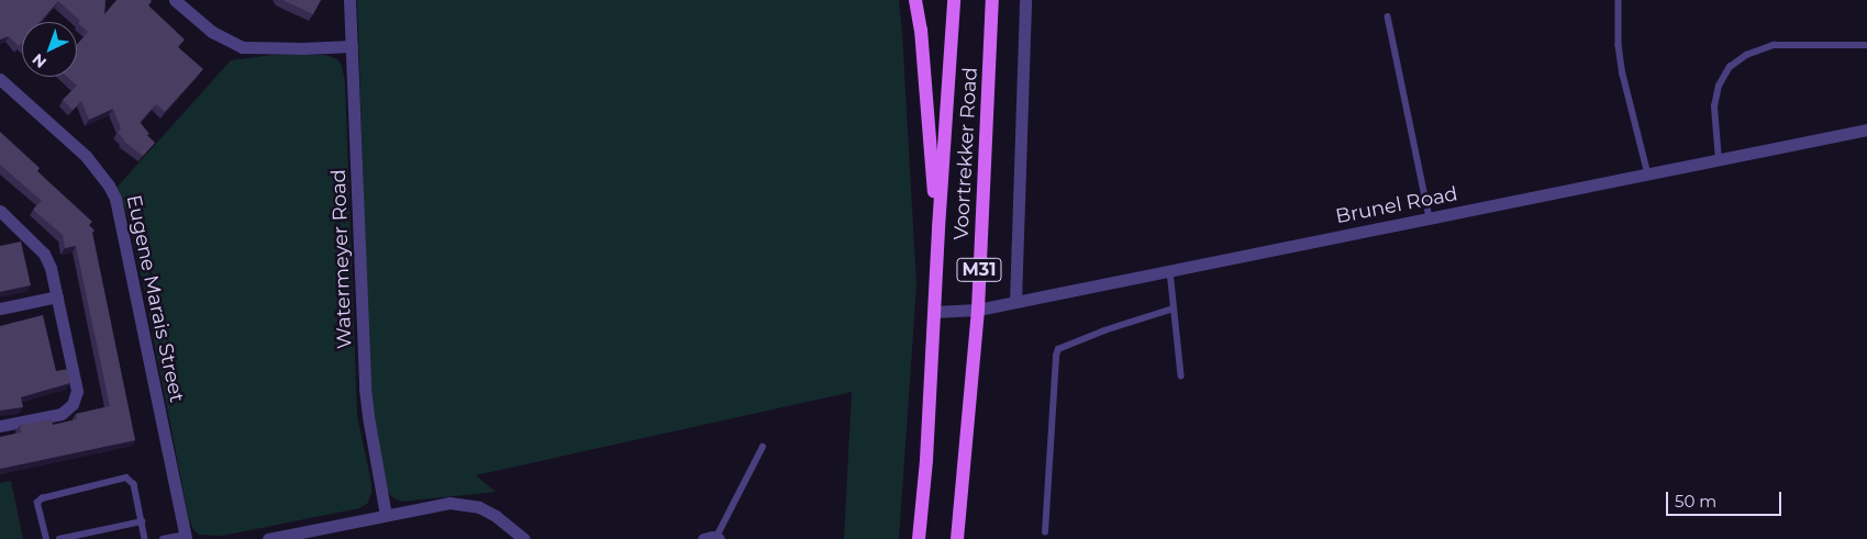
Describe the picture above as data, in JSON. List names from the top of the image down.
{
  "streets": {
    "main road": ["Voortrekker Road", "M31"],
    "street": ["Brunel Road", "Watermeyer Road", "Eugene Marais Street"]
  },
  "crossings": [
    ["Voortrekker Road", "Brunel Road"]
  ],
  "scale_bar": "50 m",
  "north": "bottom left"
}
